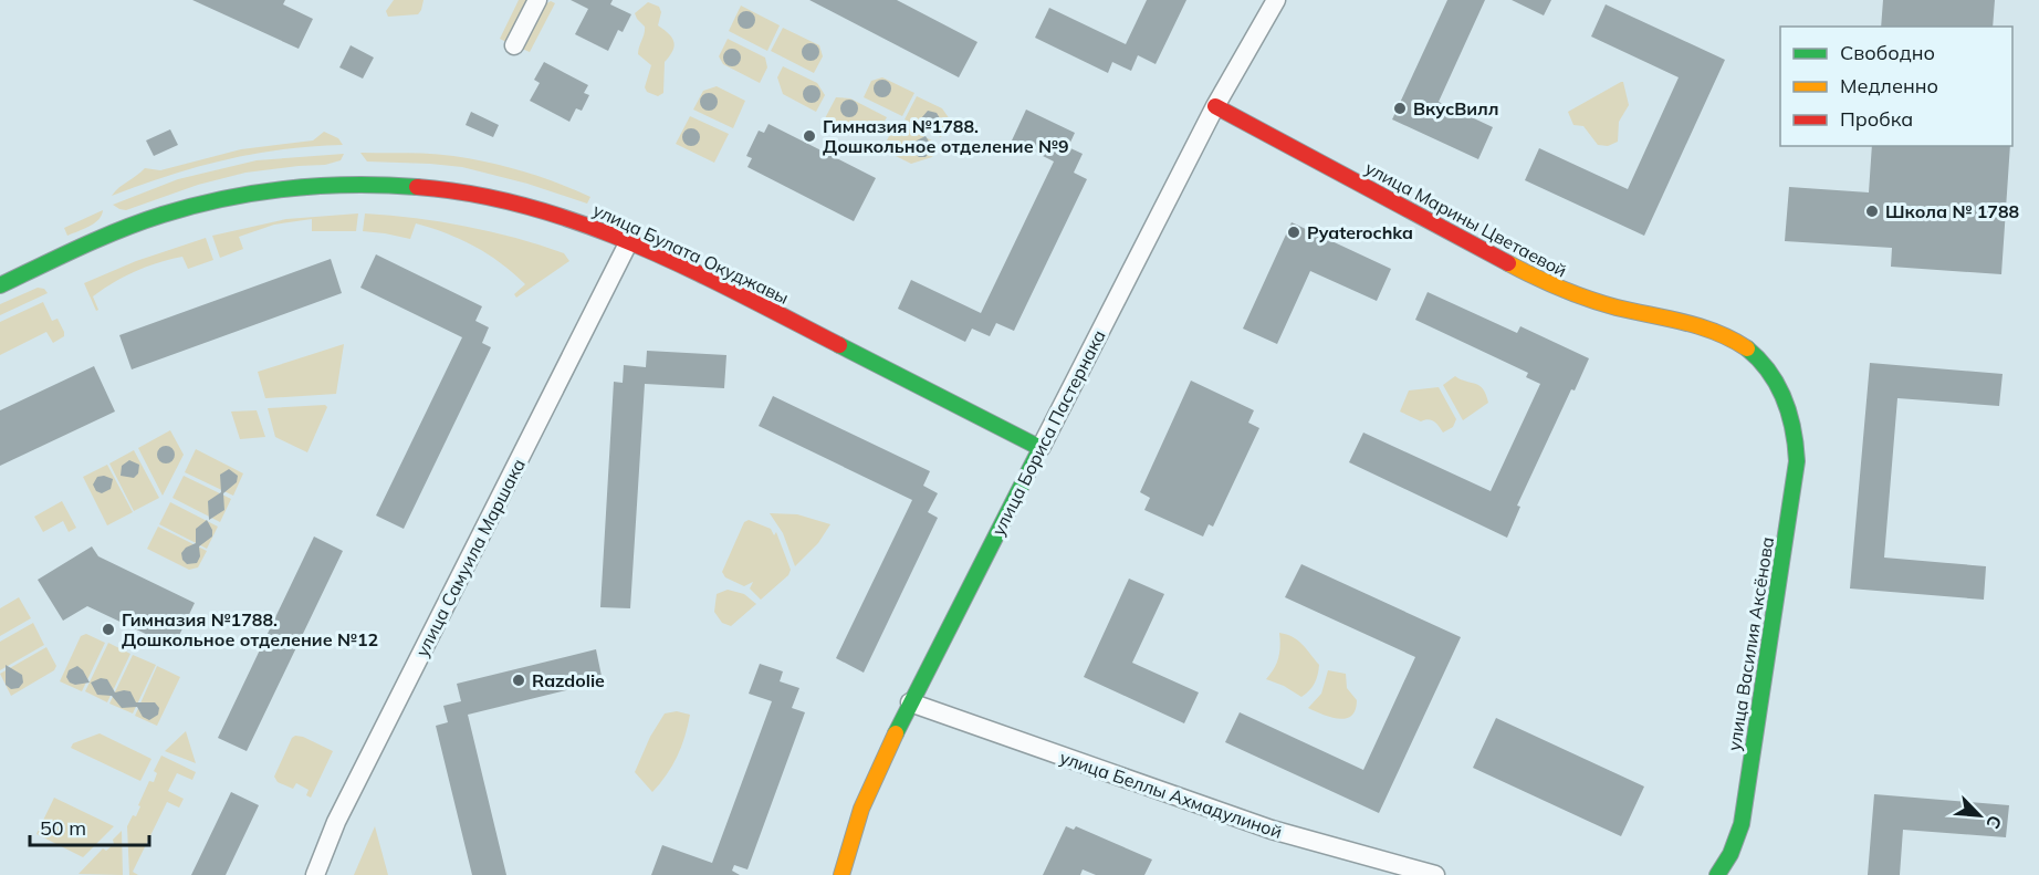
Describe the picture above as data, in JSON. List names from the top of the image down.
{
  "streets": {
    "street": [
      "улица Марины Цветаевой",
      "улица Булата Окуджавы",
      "улица Бориса Пастернака",
      "улица Самуила Маршака",
      "улица Василия Аксёнова",
      "улица Беллы Ахмадулиной"
    ]
  },
  "crossings": [
    ["улица Марины Цветаевой", "улица Бориса Пастернака"],
    ["улица Марины Цветаевой", "улица Василия Аксёнова"],
    ["улица Булата Окуджавы", "улица Бориса Пастернака"],
    ["улица Булата Окуджавы", "улица Самуила Маршака"],
    ["улица Бориса Пастернака", "улица Беллы Ахмадулиной"]
  ],
  "places": [
    "ВкусВилл",
    "Гимназия №1788. Дошкольное отделение №9",
    "Школа № 1788",
    "Pyaterochka",
    "Гимназия №1788. Дошкольное отделение №12",
    "Razdolie"
  ],
  "legend": ["Свободно", "Медленно", "Пробка"],
  "scale_bar": "50 m",
  "north": "bottom right"
}
